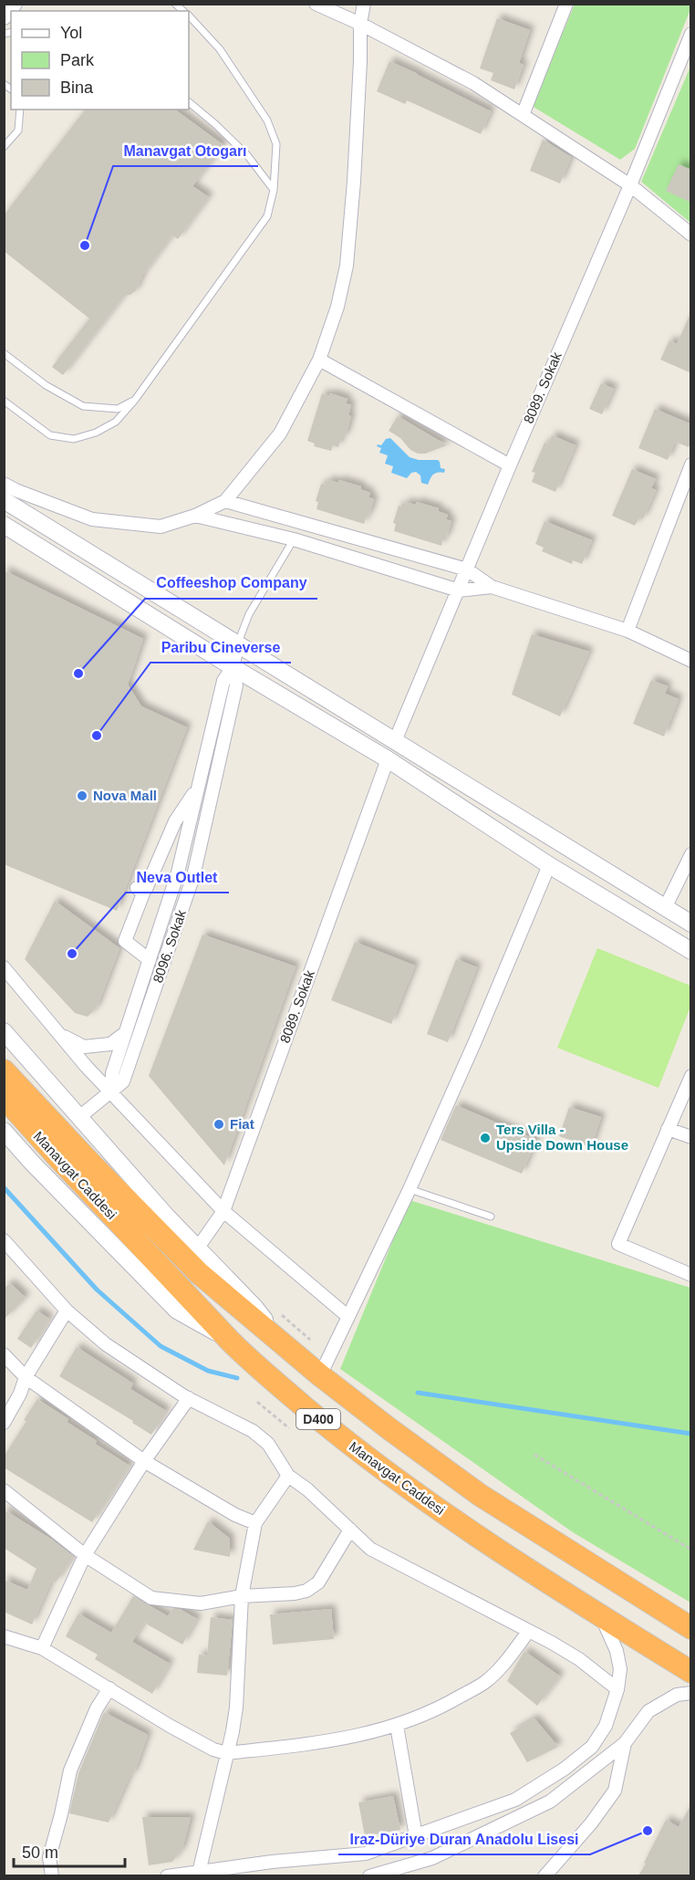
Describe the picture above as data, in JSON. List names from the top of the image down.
{
  "streets": {
    "highway": ["Manavgat Caddesi", "D400"],
    "street": ["8089. Sokak", "8096. Sokak"]
  },
  "places": [
    "Manavgat Otogarı",
    "Coffeeshop Company",
    "Paribu Cineverse",
    "Nova Mall",
    "Neva Outlet",
    "Fiat",
    "Ters Villa - Upside Down House",
    "Iraz-Düriye Duran Anadolu Lisesi"
  ],
  "legend": ["Yol", "Park", "Bina"],
  "scale_bar": "50 m"
}
